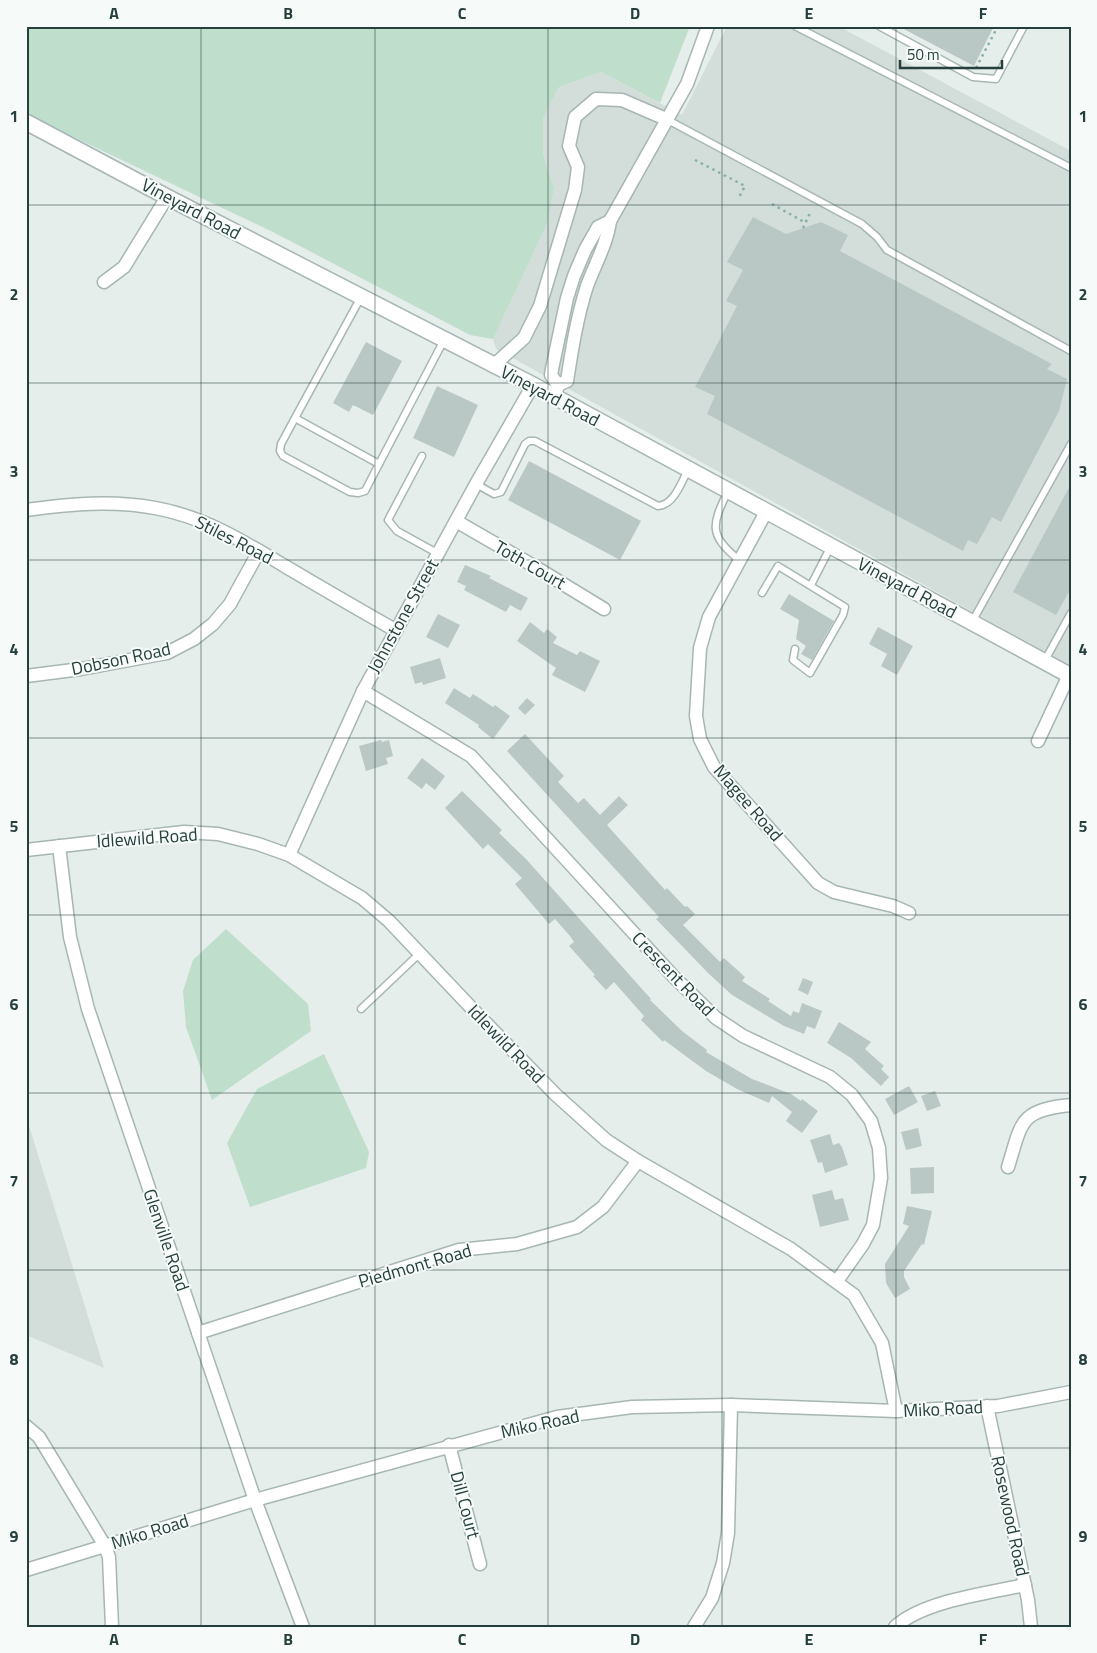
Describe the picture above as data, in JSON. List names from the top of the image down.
{
  "streets": {
    "street": [
      "Vineyard Road",
      "Stiles Road",
      "Toth Court",
      "Johnstone Street",
      "Dobson Road",
      "Magee Road",
      "Idlewild Road",
      "Crescent Road",
      "Glenville Road",
      "Piedmont Road",
      "Miko Road",
      "Dill Court",
      "Rosewood Road"
    ]
  },
  "crossings": [
    ["Vineyard Road", "Johnstone Street"],
    ["Vineyard Road", "Magee Road"],
    ["Stiles Road", "Johnstone Street"],
    ["Stiles Road", "Dobson Road"],
    ["Toth Court", "Johnstone Street"],
    ["Johnstone Street", "Idlewild Road"],
    ["Johnstone Street", "Crescent Road"],
    ["Idlewild Road", "Crescent Road"],
    ["Idlewild Road", "Glenville Road"],
    ["Idlewild Road", "Piedmont Road"],
    ["Idlewild Road", "Miko Road"],
    ["Glenville Road", "Piedmont Road"],
    ["Glenville Road", "Miko Road"],
    ["Miko Road", "Dill Court"],
    ["Miko Road", "Rosewood Road"]
  ],
  "scale_bar": "50 m",
  "grid": {
    "columns": [
      "A",
      "B",
      "C",
      "D",
      "E",
      "F"
    ],
    "rows": [
      "1",
      "2",
      "3",
      "4",
      "5",
      "6",
      "7",
      "8",
      "9"
    ]
  }
}
